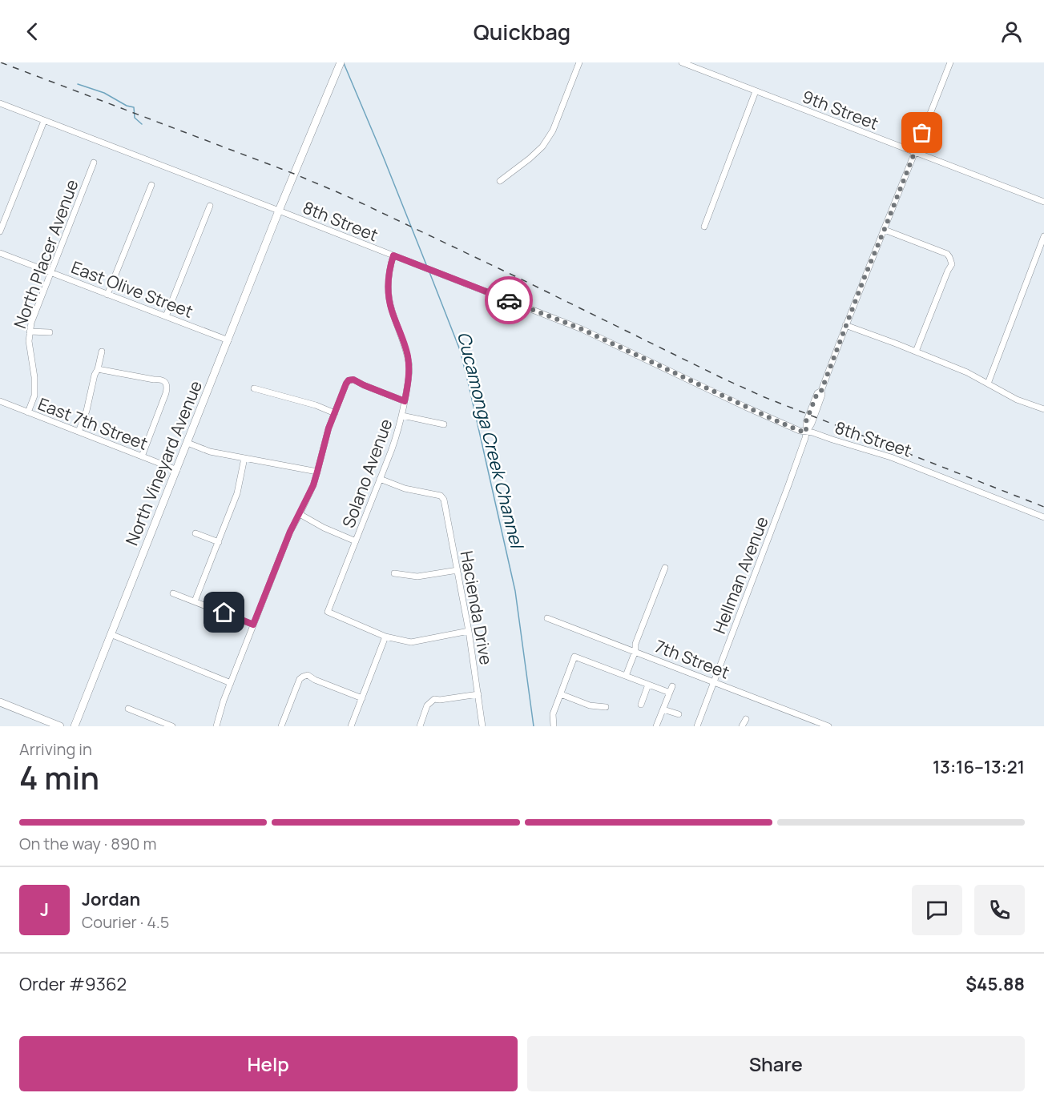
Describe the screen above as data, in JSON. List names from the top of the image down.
{
  "streets": {
    "main road": ["North Vineyard Avenue"],
    "street": [
      "9th Street",
      "8th Street",
      "North Placer Avenue",
      "East Olive Street",
      "East 7th Street",
      "Solano Avenue",
      "Hellman Avenue",
      "Hacienda Drive",
      "7th Street"
    ]
  },
  "crossings": [
    ["9th Street", "Hellman Avenue"],
    ["8th Street", "North Vineyard Avenue"],
    ["8th Street", "Solano Avenue"],
    ["8th Street", "Hellman Avenue"],
    ["North Placer Avenue", "East Olive Street"],
    ["North Placer Avenue", "East 7th Street"],
    ["East Olive Street", "North Vineyard Avenue"],
    ["East 7th Street", "North Vineyard Avenue"],
    ["Solano Avenue", "Hacienda Drive"],
    ["Hellman Avenue", "7th Street"]
  ],
  "water": ["Cucamonga Creek Channel"],
  "page": {
    "header": "Quickbag",
    "heading": ["4 min", "Arriving in", "13:16–13:21"],
    "panel": [
      "Jordan",
      "Courier · 4.5",
      "Order #9362",
      "$45.88"
    ],
    "bar": "On the way · 890 m",
    "round": "J",
    "buttons": ["Help", "Share"]
  }
}
